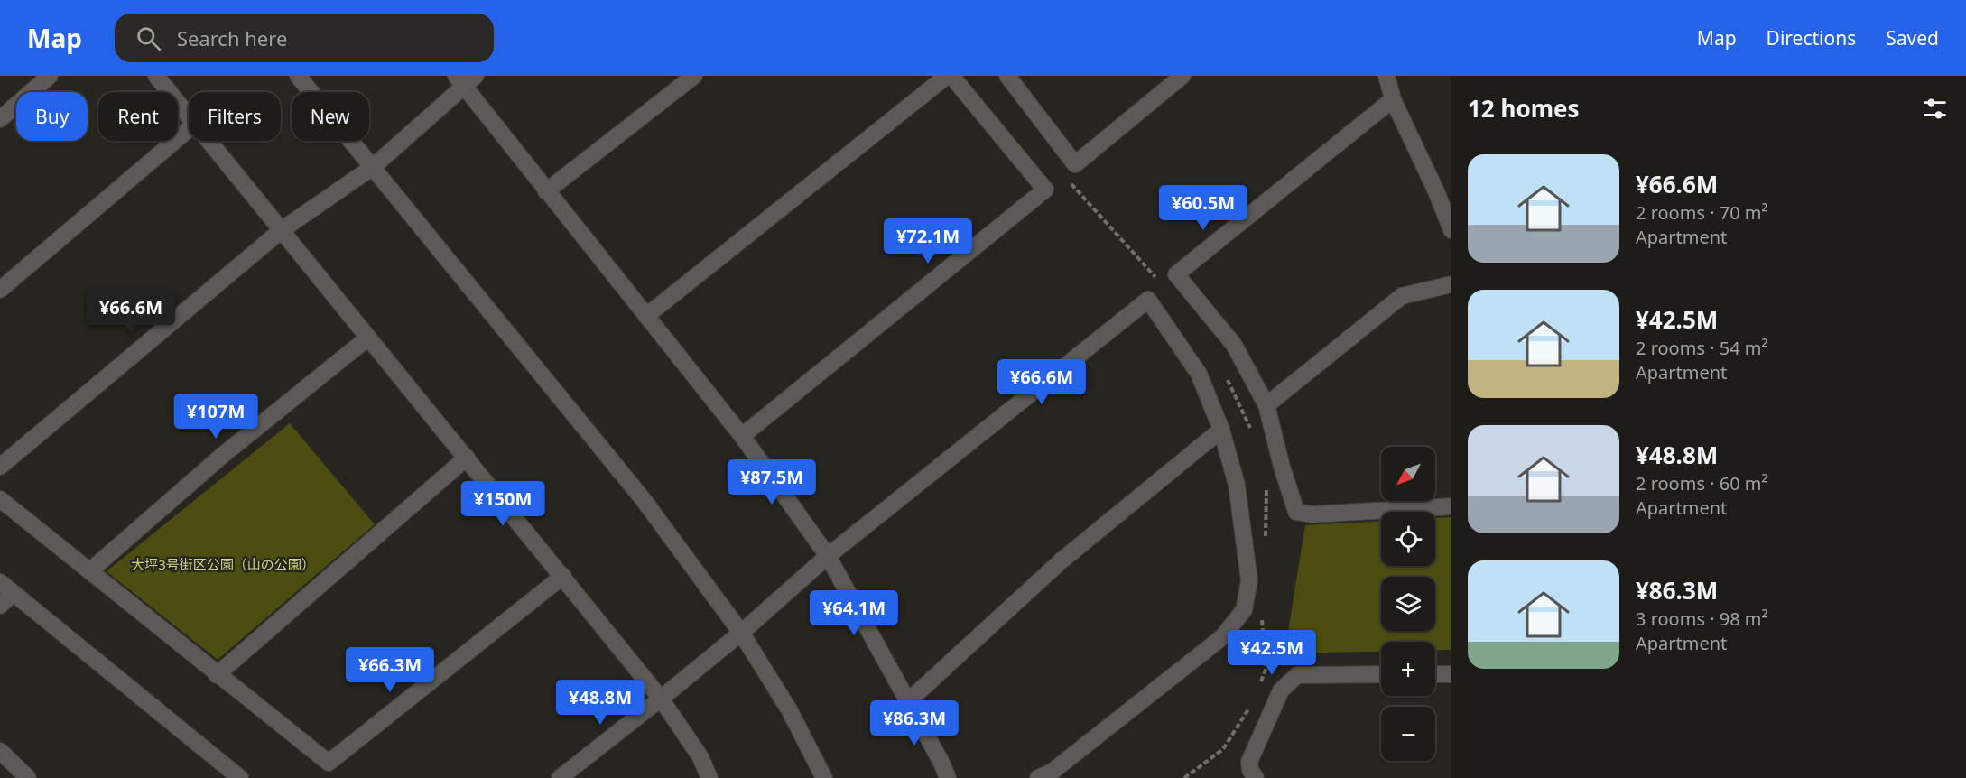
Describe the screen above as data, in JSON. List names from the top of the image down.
{
  "parks": ["大坪3号街区公園（山の公園）"],
  "north": "bottom left",
  "page": {
    "header": "Map",
    "search": "Search here",
    "nav": ["Map", "Directions", "Saved"],
    "heading": "12 homes",
    "chip": [
      "Buy",
      "Rent",
      "Filters",
      "New"
    ],
    "list": [
      {
        "name": "¥66.6M",
        "note": "2 rooms · 70 m² · Apartment"
      },
      {
        "name": "¥42.5M",
        "note": "2 rooms · 54 m² · Apartment"
      },
      {
        "name": "¥48.8M",
        "note": "2 rooms · 60 m² · Apartment"
      },
      {
        "name": "¥86.3M",
        "note": "3 rooms · 98 m² · Apartment"
      }
    ],
    "price": [
      "¥60.5M",
      "¥72.1M",
      "¥66.6M",
      "¥66.6M",
      "¥107M",
      "¥87.5M",
      "¥150M",
      "¥64.1M",
      "¥42.5M",
      "¥66.3M",
      "¥48.8M",
      "¥86.3M"
    ],
    "map_buttons": ["+", "−"]
  }
}
